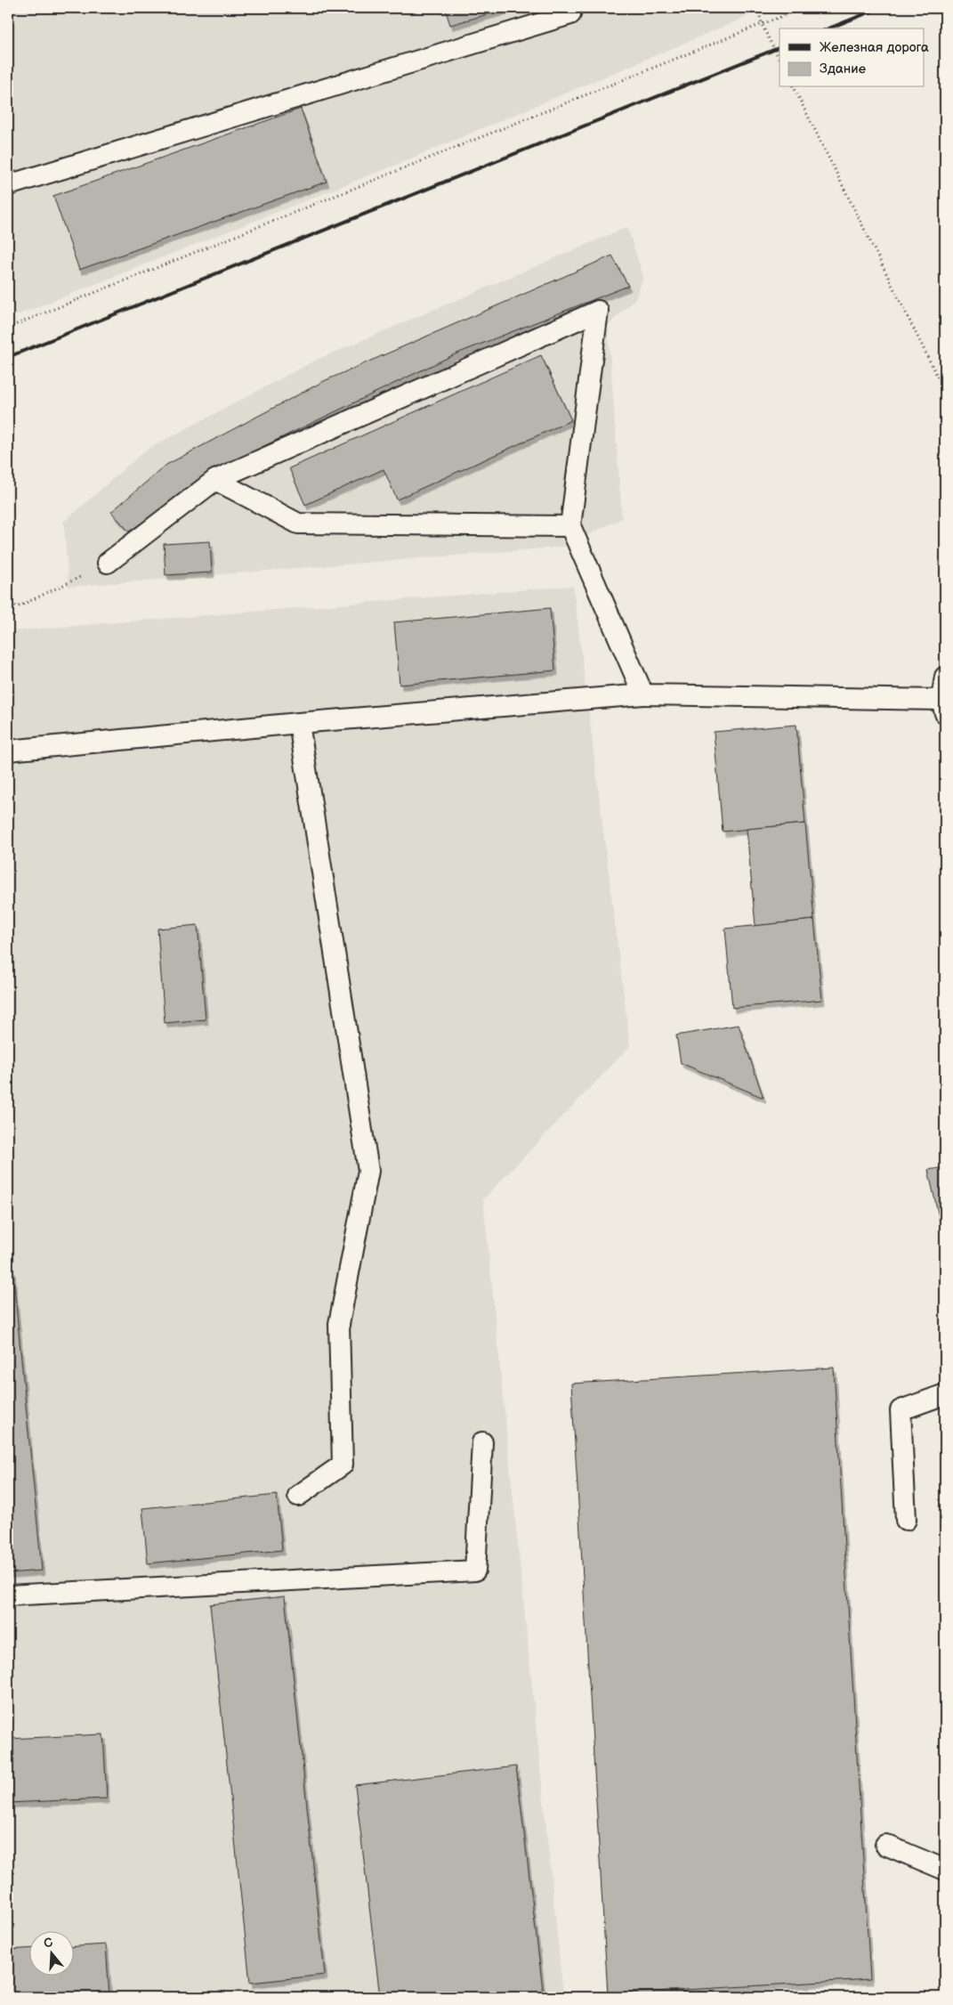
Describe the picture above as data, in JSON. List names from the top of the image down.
{
  "legend": ["Железная дорога", "Здание"],
  "north": "top"
}
